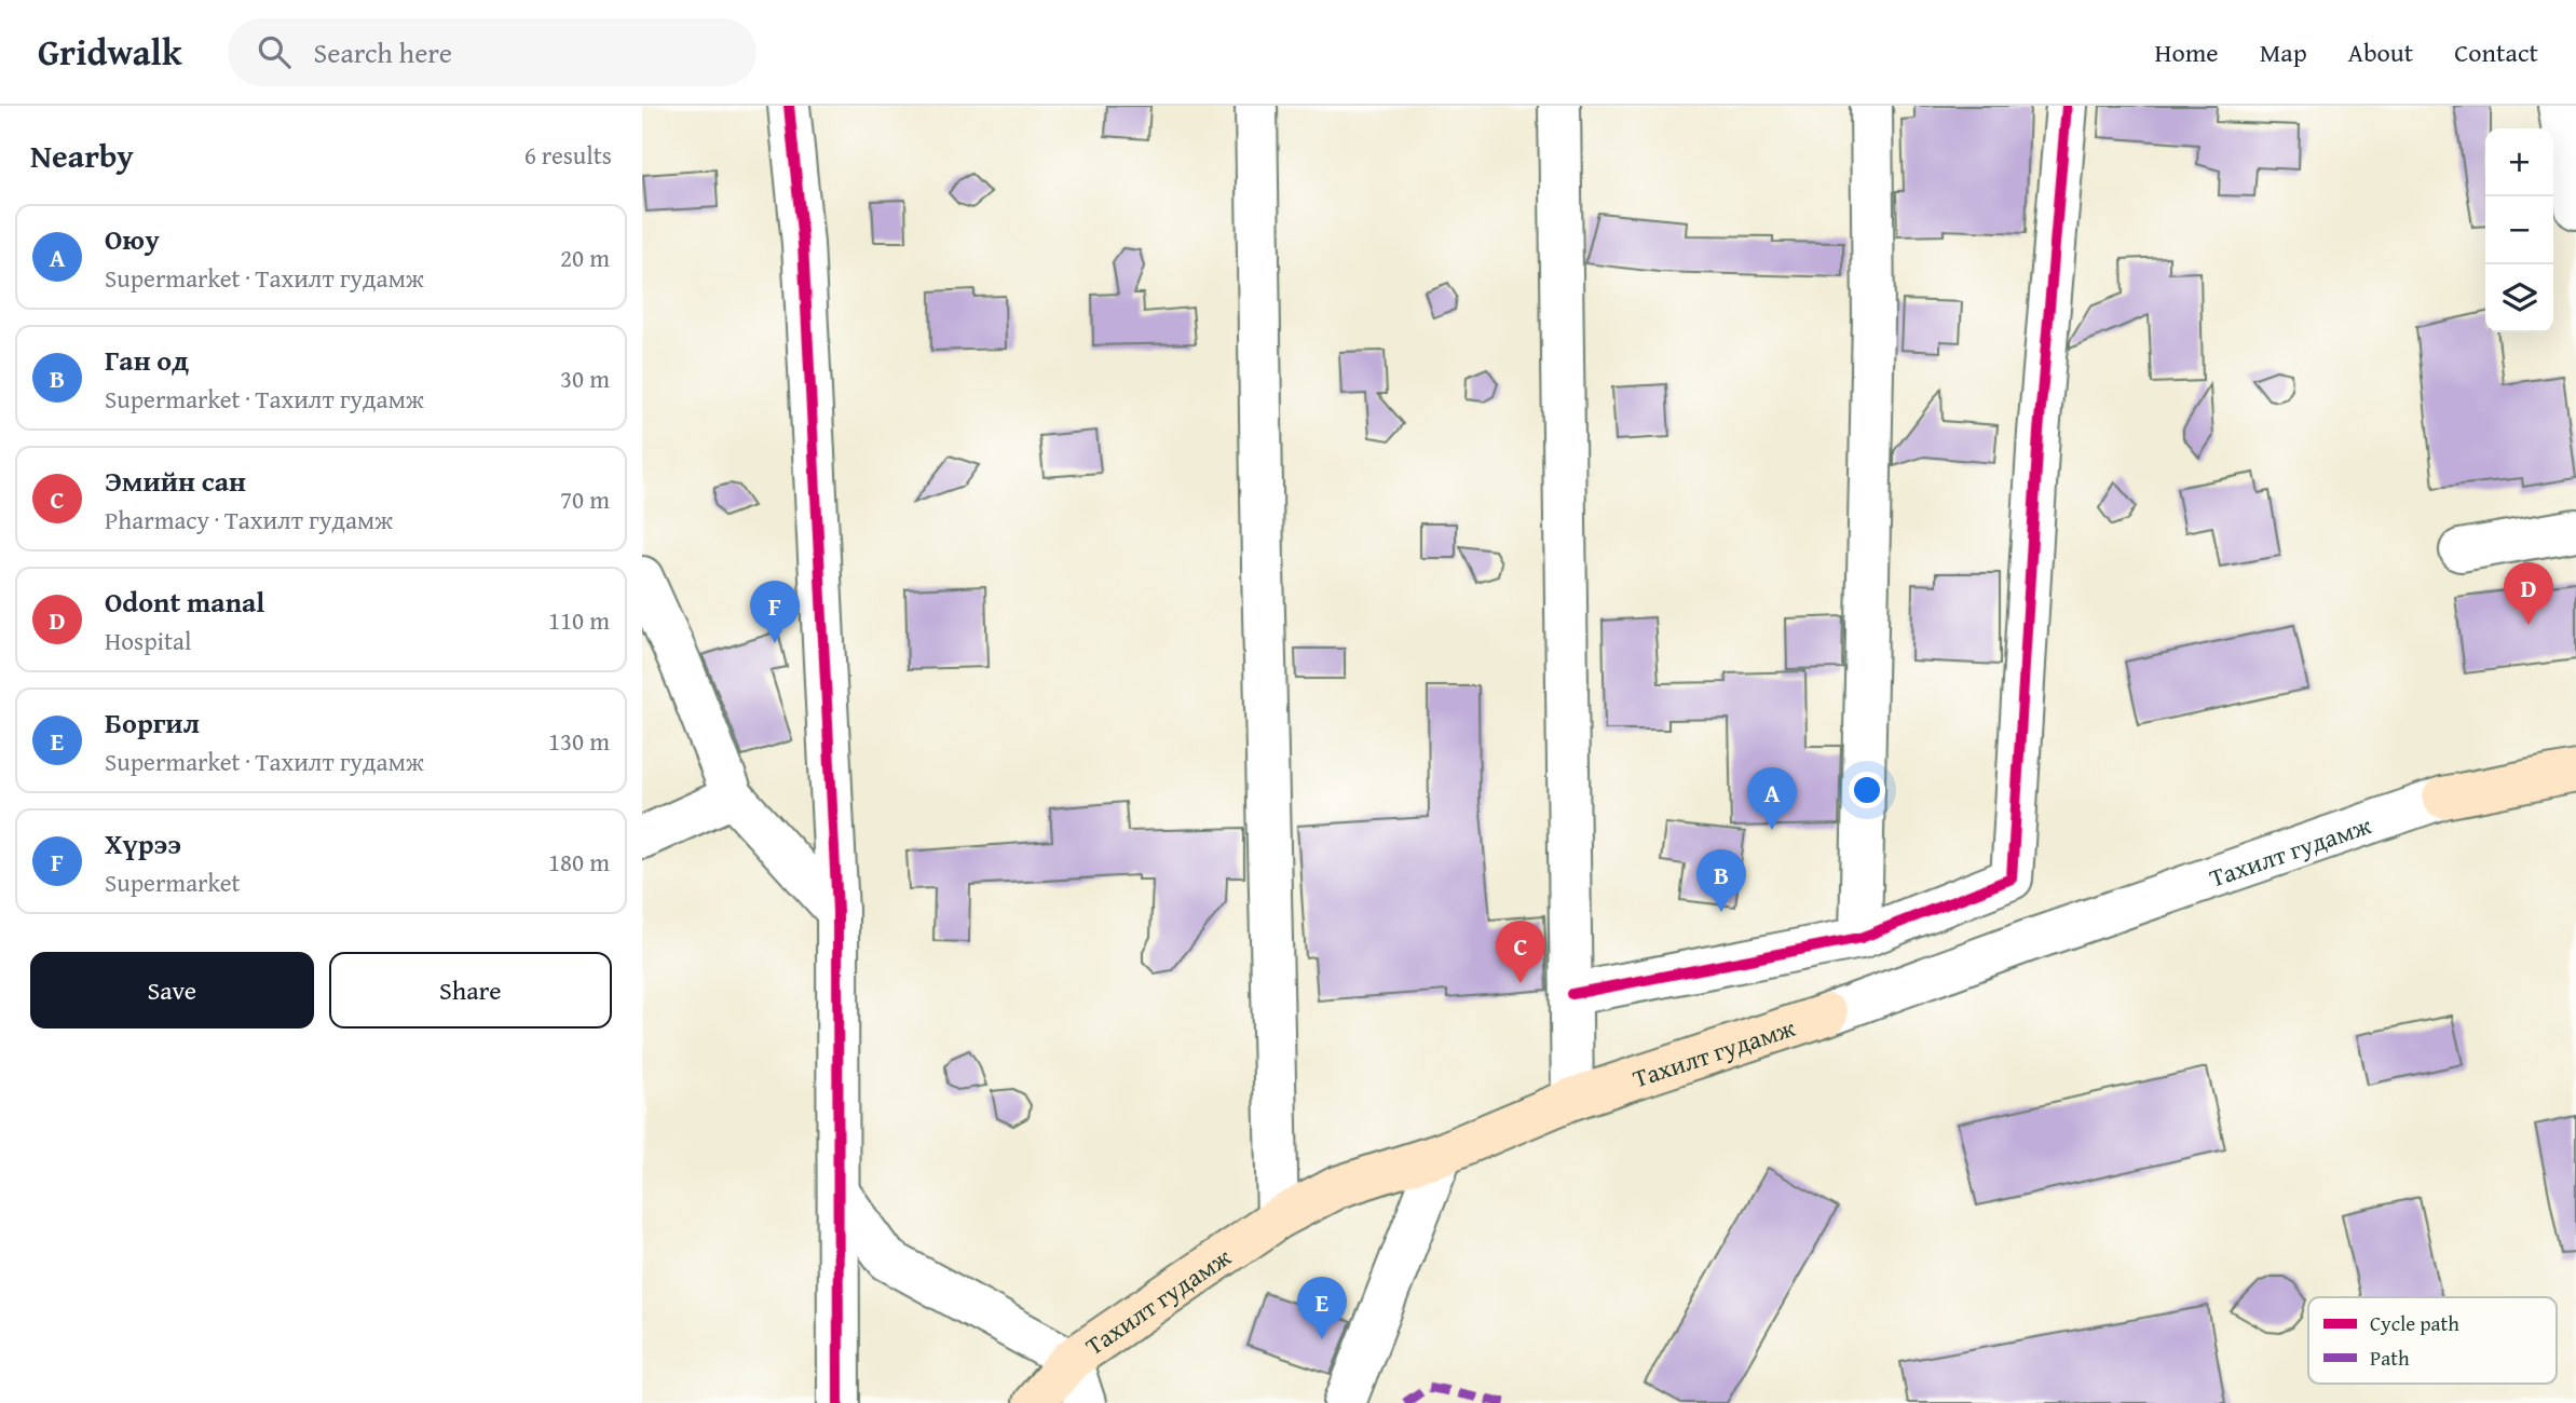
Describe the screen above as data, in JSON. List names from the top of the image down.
{
  "streets": {
    "main road": ["Тахилт гудамж"]
  },
  "legend": ["Cycle path", "Path"],
  "page": {
    "header": "Gridwalk",
    "search": "Search here",
    "nav": [
      "Home",
      "Map",
      "About",
      "Contact"
    ],
    "heading": ["Nearby", "6 results"],
    "map_buttons": ["+", "−"],
    "list": [
      {
        "mark": "A",
        "name": "Оюу",
        "note": "Supermarket · Тахилт гудамж",
        "value": "20 m"
      },
      {
        "mark": "B",
        "name": "Ган од",
        "note": "Supermarket · Тахилт гудамж",
        "value": "30 m"
      },
      {
        "mark": "C",
        "name": "Эмийн сан",
        "note": "Pharmacy · Тахилт гудамж",
        "value": "70 m"
      },
      {
        "mark": "D",
        "name": "Odont manal",
        "note": "Hospital",
        "value": "110 m"
      },
      {
        "mark": "E",
        "name": "Боргил",
        "note": "Supermarket · Тахилт гудамж",
        "value": "130 m"
      },
      {
        "mark": "F",
        "name": "Хүрээ",
        "note": "Supermarket",
        "value": "180 m"
      }
    ],
    "pins": [
      "D",
      "F",
      "A",
      "B",
      "C",
      "E"
    ],
    "buttons": ["Save", "Share"]
  }
}
